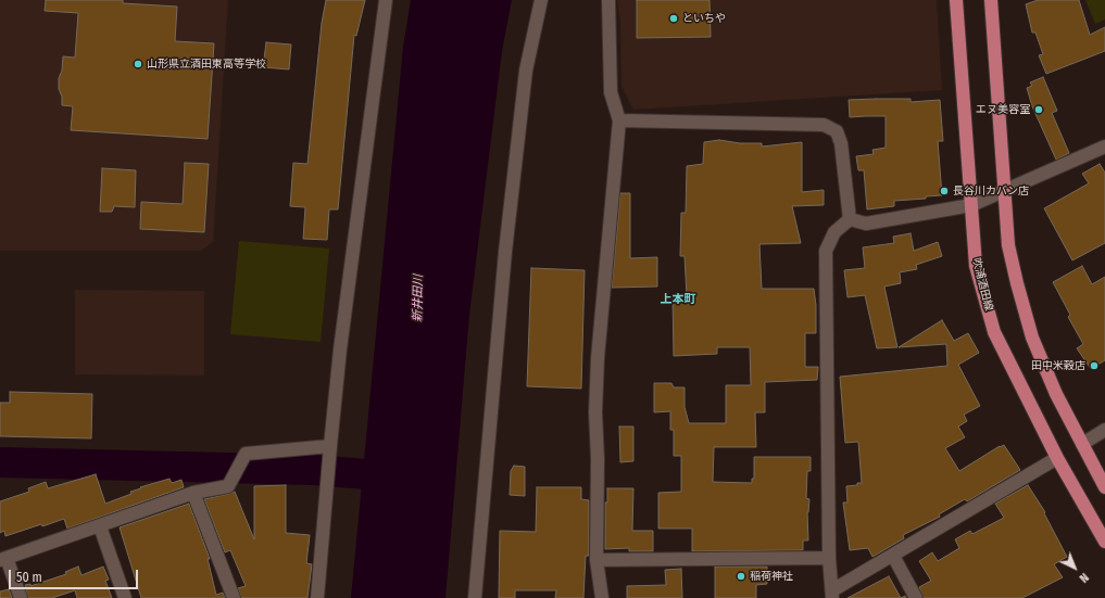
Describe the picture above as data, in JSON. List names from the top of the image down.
{
  "streets": {
    "main road": ["吹浦酒田線"]
  },
  "districts": ["上本町"],
  "water": ["新井田川"],
  "places": [
    "といちや",
    "山形県立酒田東高等学校",
    "エヌ美容室",
    "長谷川カバン店",
    "田中米穀店",
    "稲荷神社"
  ],
  "scale_bar": "50 m",
  "north": "bottom right"
}
